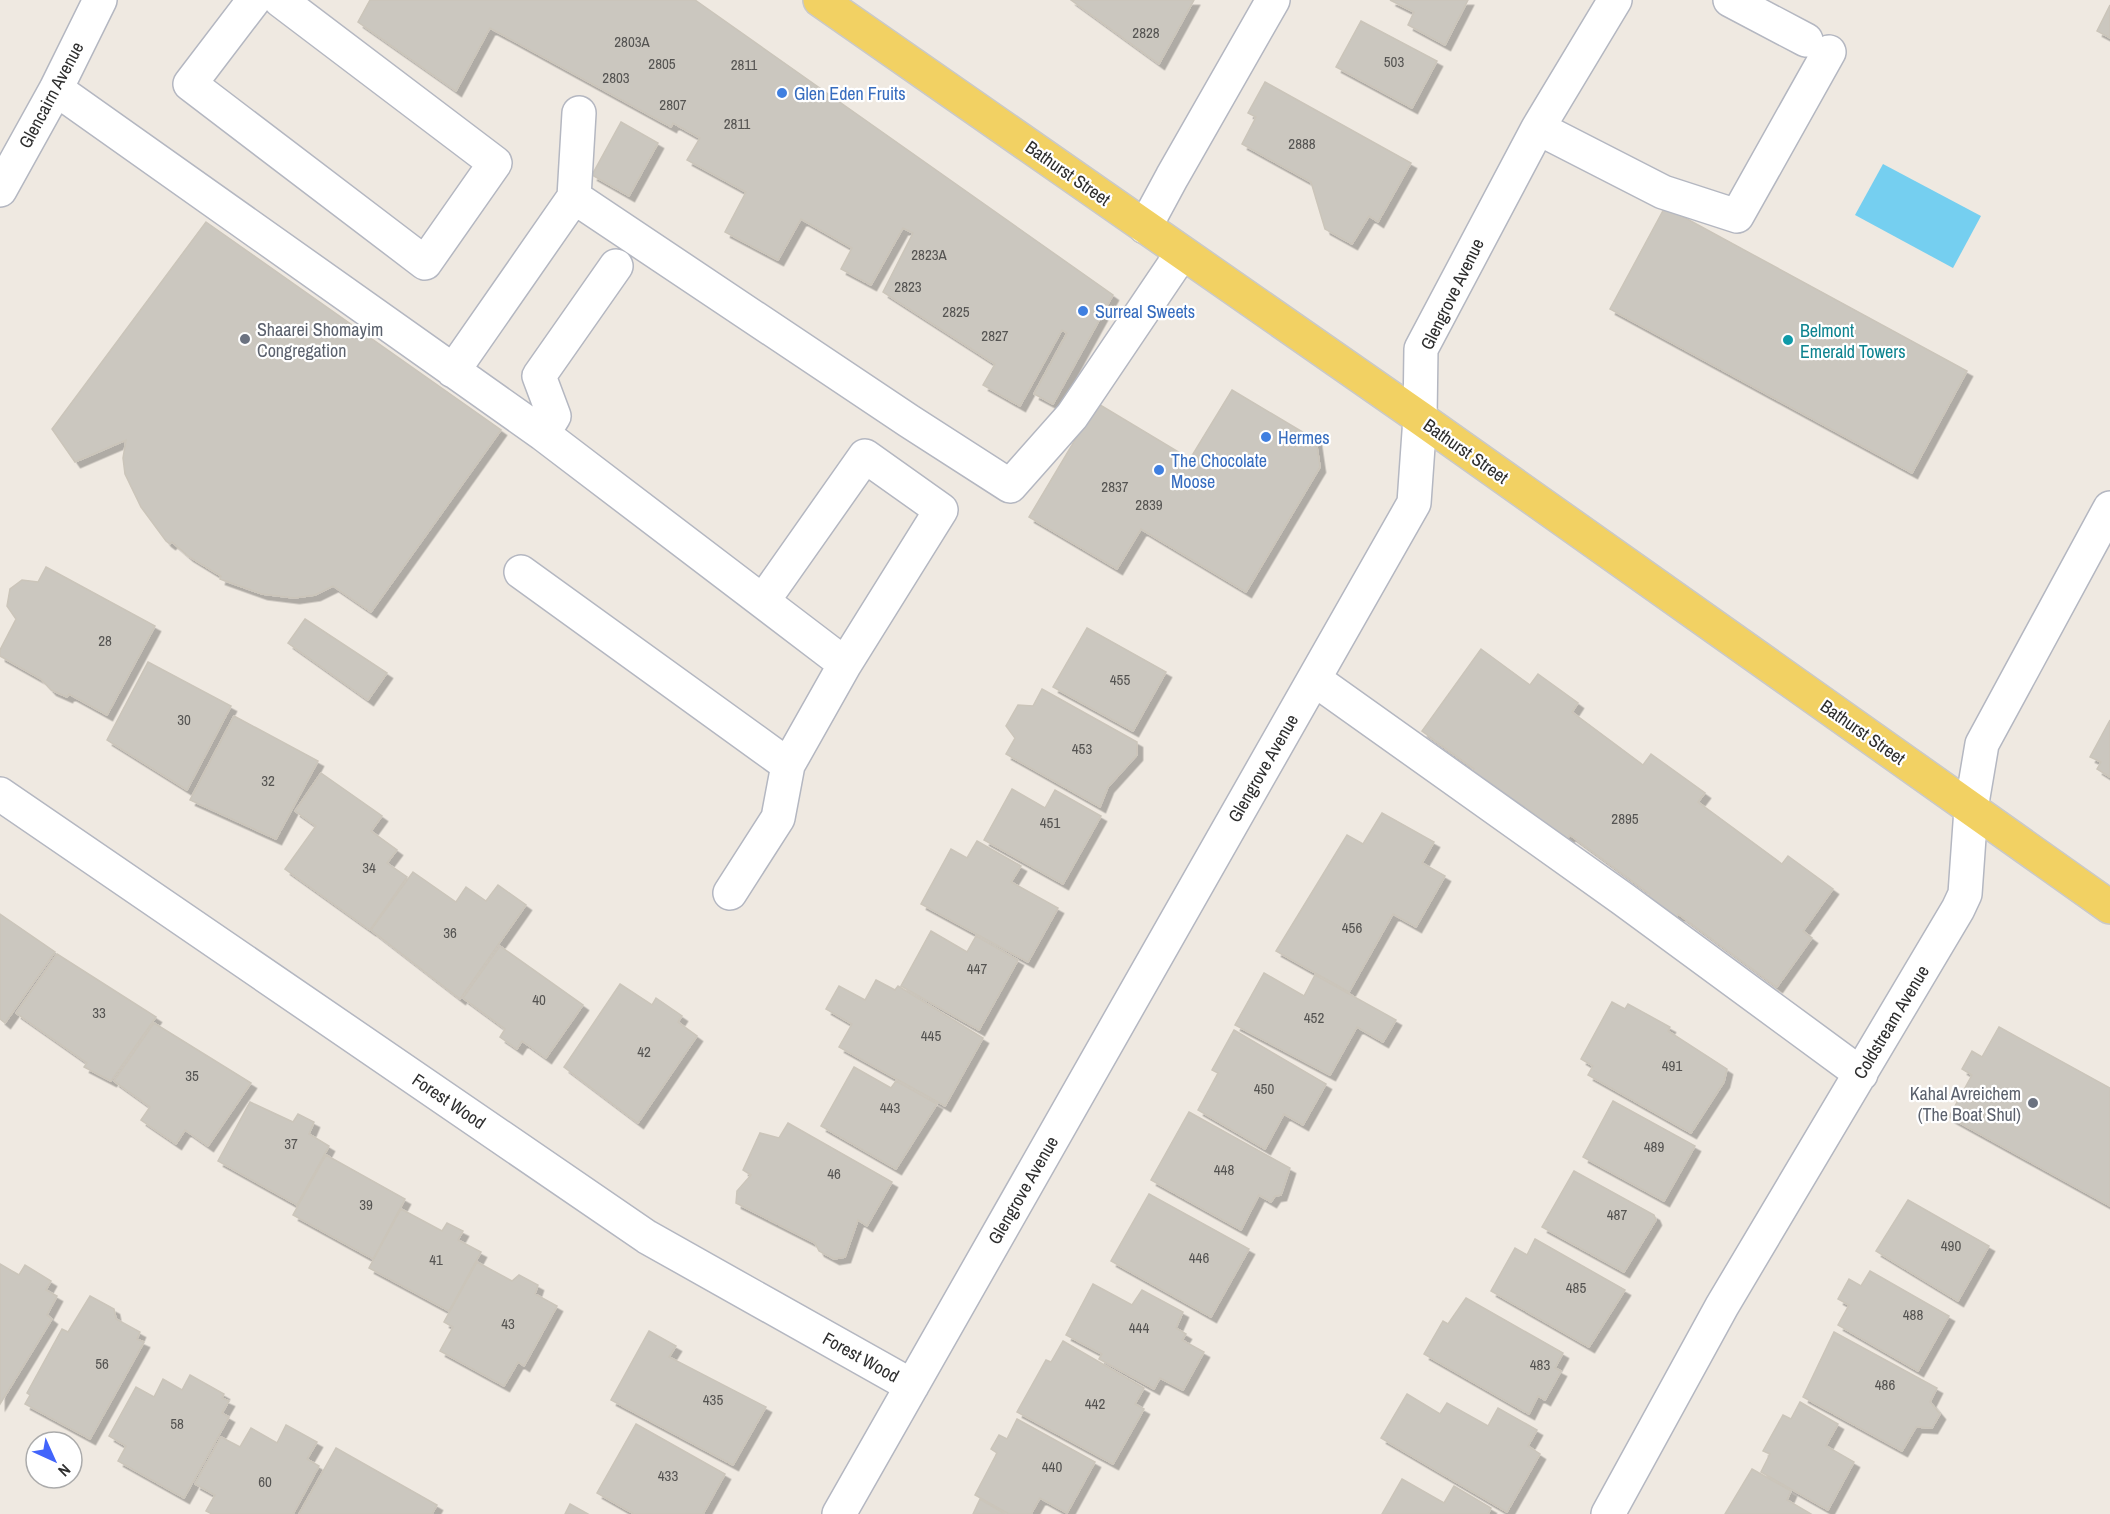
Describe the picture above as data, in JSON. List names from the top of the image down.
{
  "streets": {
    "main road": ["Bathurst Street"],
    "street": [
      "Glencairn Avenue",
      "Glengrove Avenue",
      "Coldstream Avenue",
      "Forest Wood"
    ]
  },
  "crossings": [
    ["Bathurst Street", "Glengrove Avenue"],
    ["Bathurst Street", "Coldstream Avenue"],
    ["Glengrove Avenue", "Forest Wood"]
  ],
  "places": [
    "Glen Eden Fruits",
    "Surreal Sweets",
    "Shaarei Shomayim Congregation",
    "Belmont Emerald Towers",
    "Hermes",
    "The Chocolate Moose",
    "Kahal Avreichem (The Boat Shul)"
  ],
  "house_numbers": [
    "2828",
    "2803A",
    "503",
    "2805",
    "2811",
    "2803",
    "2807",
    "2811",
    "2888",
    "2823A",
    "2823",
    "2825",
    "2827",
    "2837",
    "2839",
    "28",
    "455",
    "30",
    "453",
    "32",
    "2895",
    "451",
    "34",
    "456",
    "36",
    "447",
    "40",
    "33",
    "452",
    "445",
    "42",
    "491",
    "35",
    "450",
    "443",
    "37",
    "489",
    "448",
    "46",
    "39",
    "487",
    "490",
    "446",
    "41",
    "485",
    "488",
    "43",
    "444",
    "56",
    "483",
    "486",
    "435",
    "442",
    "58",
    "440",
    "433",
    "60"
  ],
  "north": "bottom right"
}
